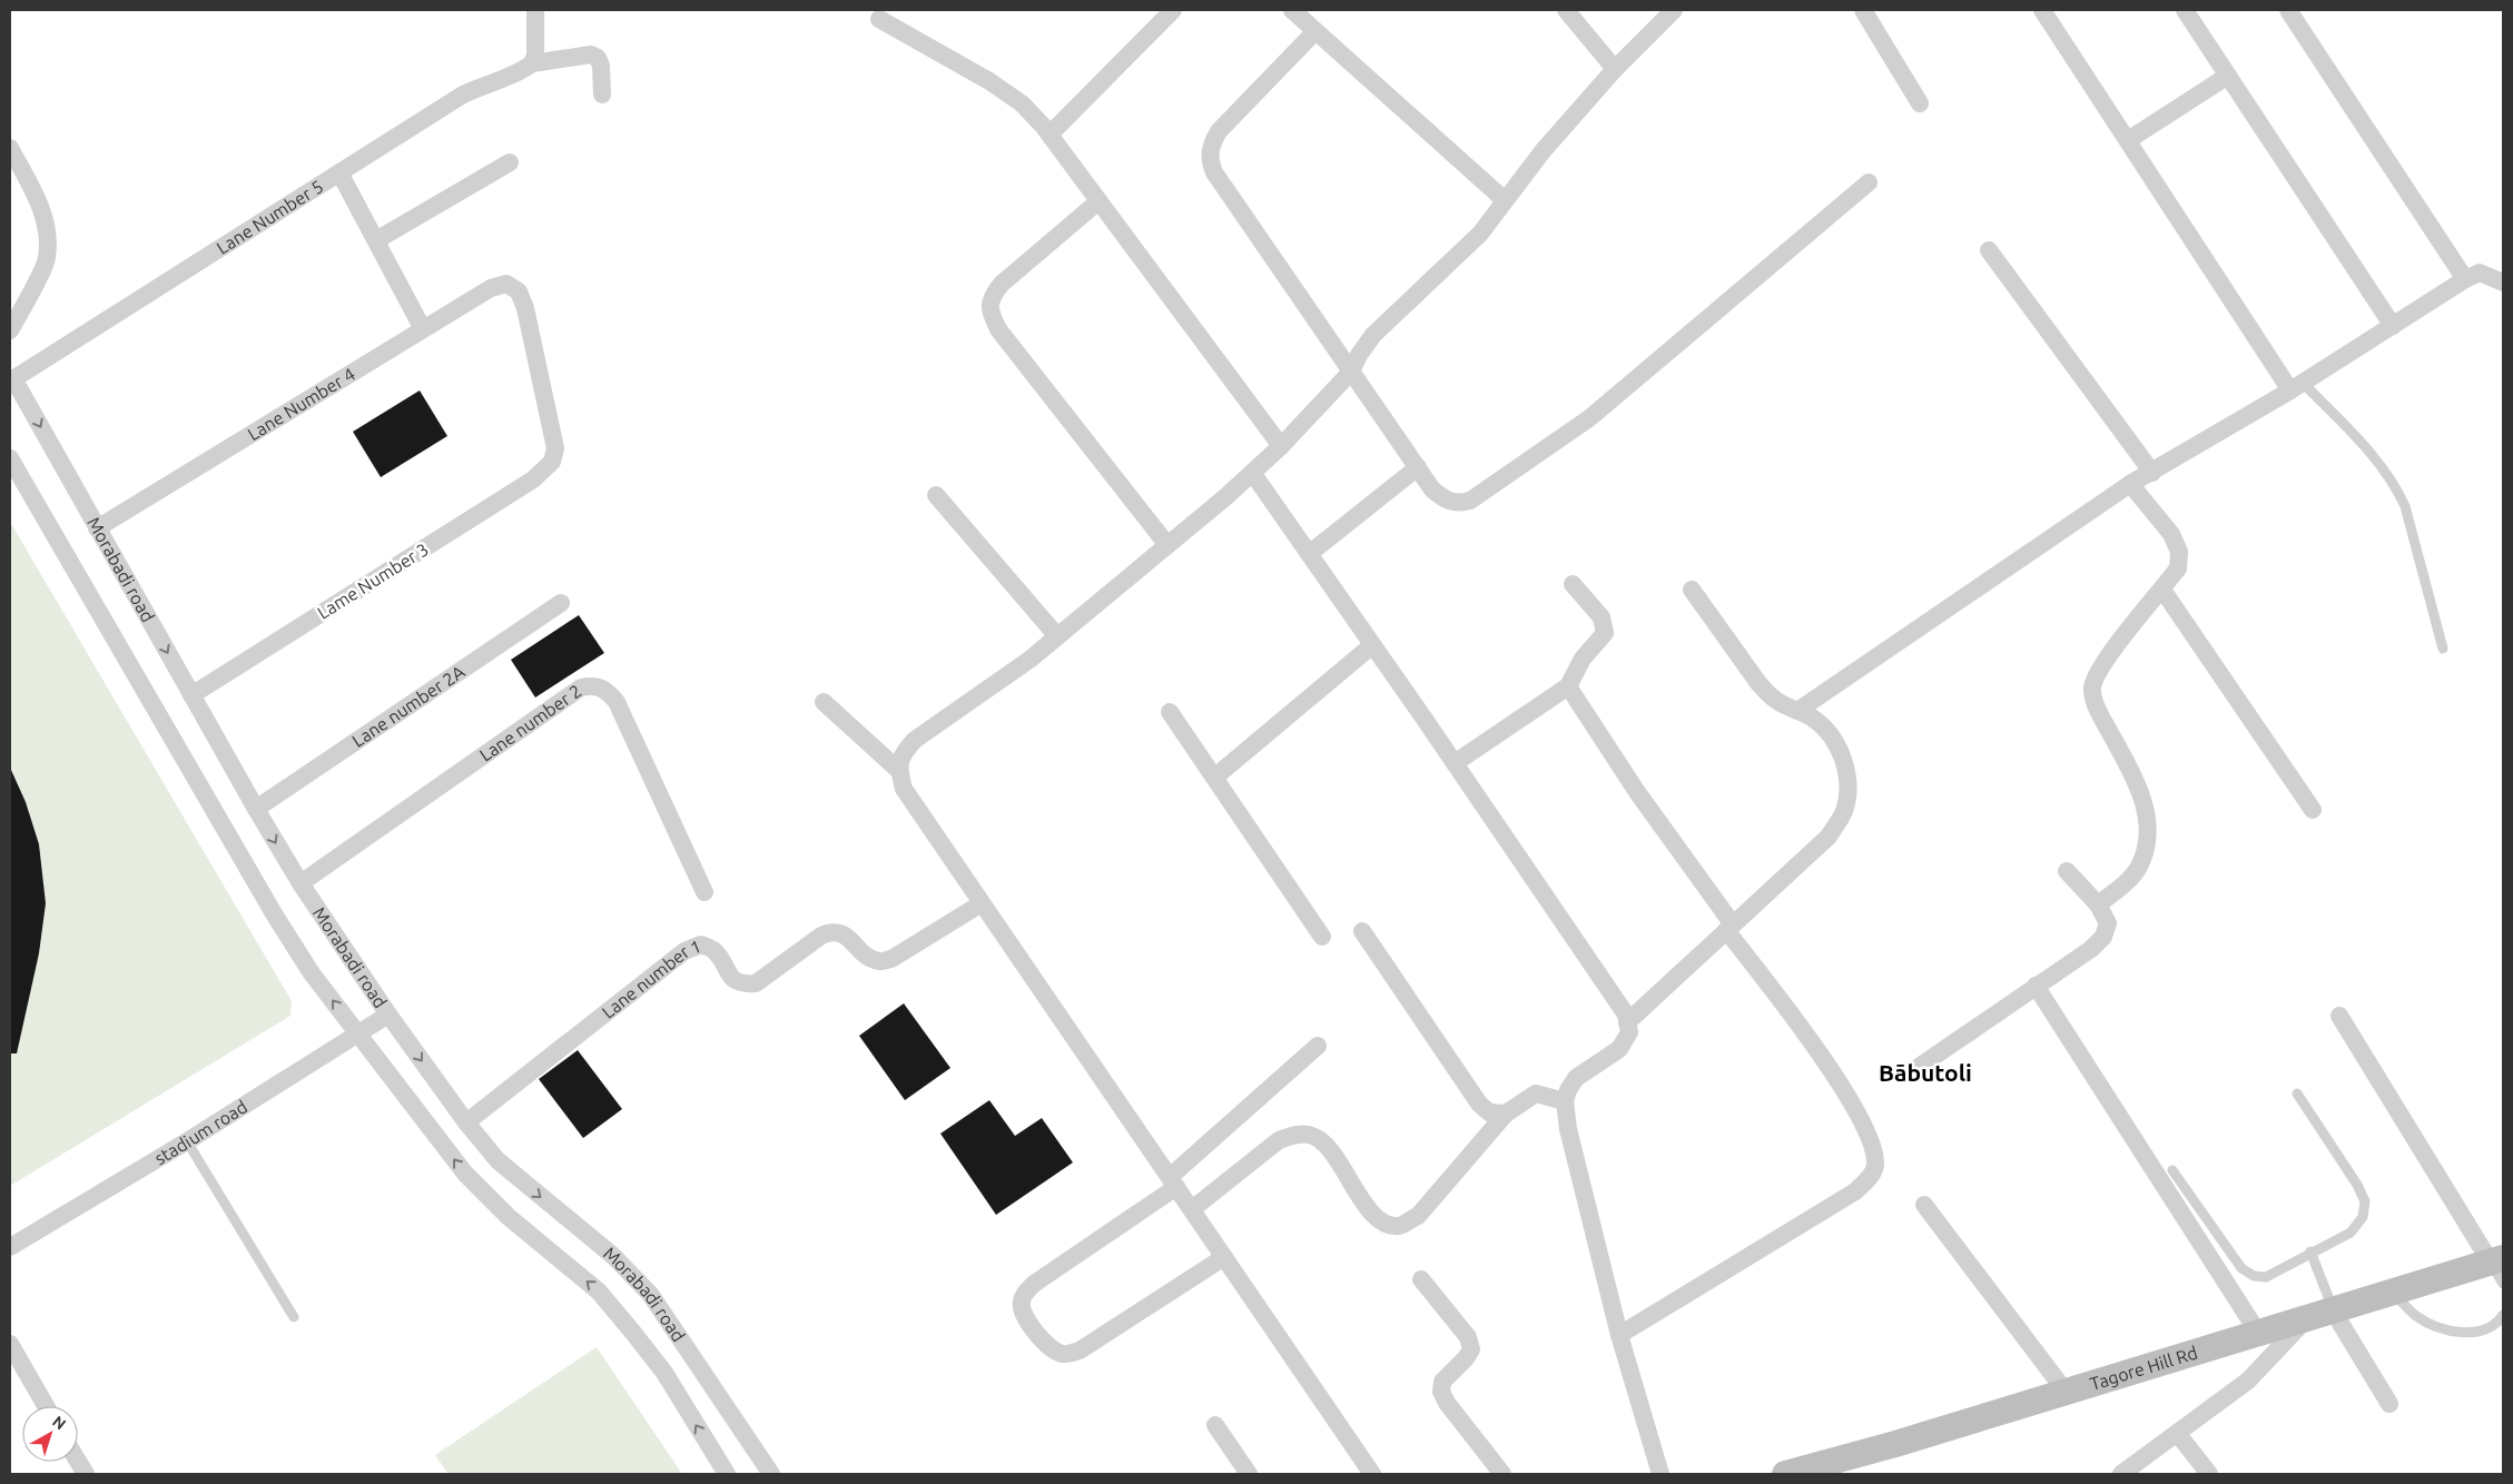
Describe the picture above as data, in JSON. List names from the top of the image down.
{
  "streets": {
    "main road": ["Tagore Hill Rd"],
    "street": [
      "Lane Number 5",
      "Lane Number 4",
      "Morabadi road",
      "Lame Number 3",
      "Lane number 2A",
      "Lane number 2",
      "Lane number 1",
      "stadium road"
    ]
  },
  "crossings": [
    ["Lane Number 5", "Morabadi road"],
    ["Lane Number 4", "Morabadi road"],
    ["Lane Number 4", "Lame Number 3"],
    ["Morabadi road", "Lame Number 3"],
    ["Morabadi road", "Lane number 2A"],
    ["Morabadi road", "Lane number 2"],
    ["Morabadi road", "Lane number 1"],
    ["Morabadi road", "stadium road"]
  ],
  "districts": ["Bābutoli"],
  "north": "top right"
}
